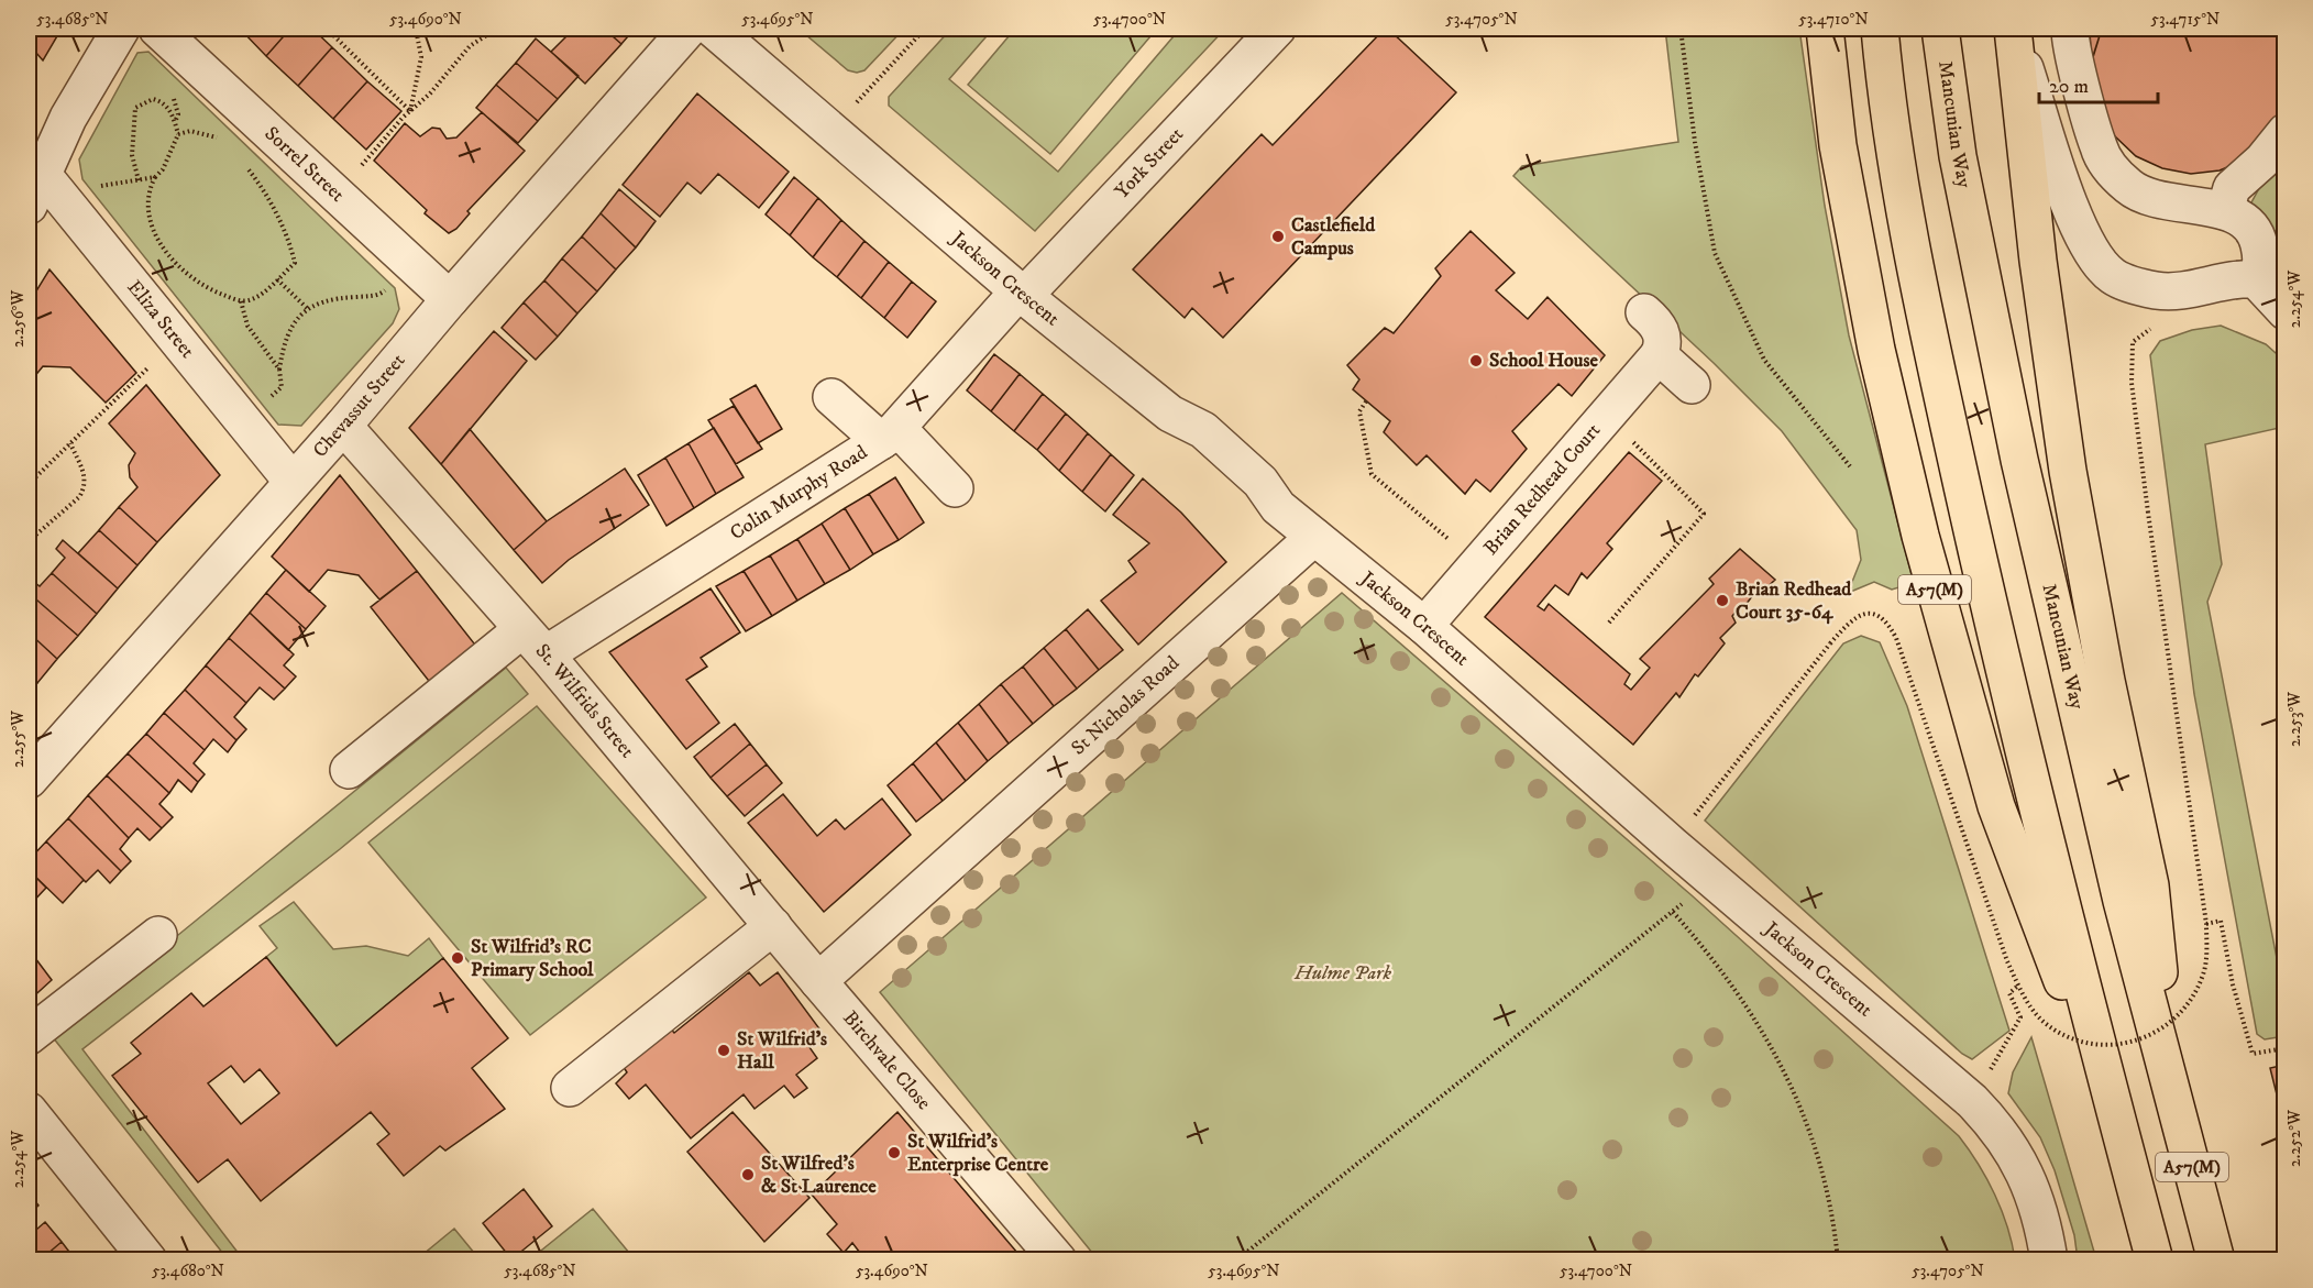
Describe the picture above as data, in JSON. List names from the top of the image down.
{
  "streets": {
    "highway": ["Mancunian Way", "A57(M)"],
    "street": [
      "York Street",
      "Sorrel Street",
      "Jackson Crescent",
      "Eliza Street",
      "Chevassut Street",
      "Brian Redhead Court",
      "Colin Murphy Road",
      "St. Wilfrids Street",
      "St Nicholas Road",
      "Birchvale Close"
    ]
  },
  "crossings": [
    ["Mancunian Way", "A57(M)"],
    ["York Street", "Jackson Crescent"],
    ["York Street", "Colin Murphy Road"],
    ["Sorrel Street", "Chevassut Street"],
    ["Jackson Crescent", "Brian Redhead Court"],
    ["Jackson Crescent", "Colin Murphy Road"],
    ["Jackson Crescent", "St Nicholas Road"],
    ["Eliza Street", "Chevassut Street"],
    ["Chevassut Street", "St. Wilfrids Street"],
    ["Colin Murphy Road", "St. Wilfrids Street"],
    ["St. Wilfrids Street", "St Nicholas Road"],
    ["St. Wilfrids Street", "Birchvale Close"],
    ["St Nicholas Road", "Birchvale Close"]
  ],
  "parks": ["Hulme Park"],
  "places": [
    "Castlefield Campus",
    "School House",
    "Brian Redhead Court 35-64",
    "St Wilfrid's RC Primary School",
    "St Wilfrid's Hall",
    "St Wilfrid’s Enterprise Centre",
    "St Wilfred's & St Laurence"
  ],
  "scale_bar": "20 m",
  "coordinates": [
    "53.4685°N",
    "53.4690°N",
    "53.4695°N",
    "53.4700°N",
    "53.4705°N",
    "53.4710°N",
    "53.4715°N",
    "2.254°W",
    "2.256°W",
    "2.253°W",
    "2.255°W",
    "2.252°W",
    "53.4680°N"
  ]
}
